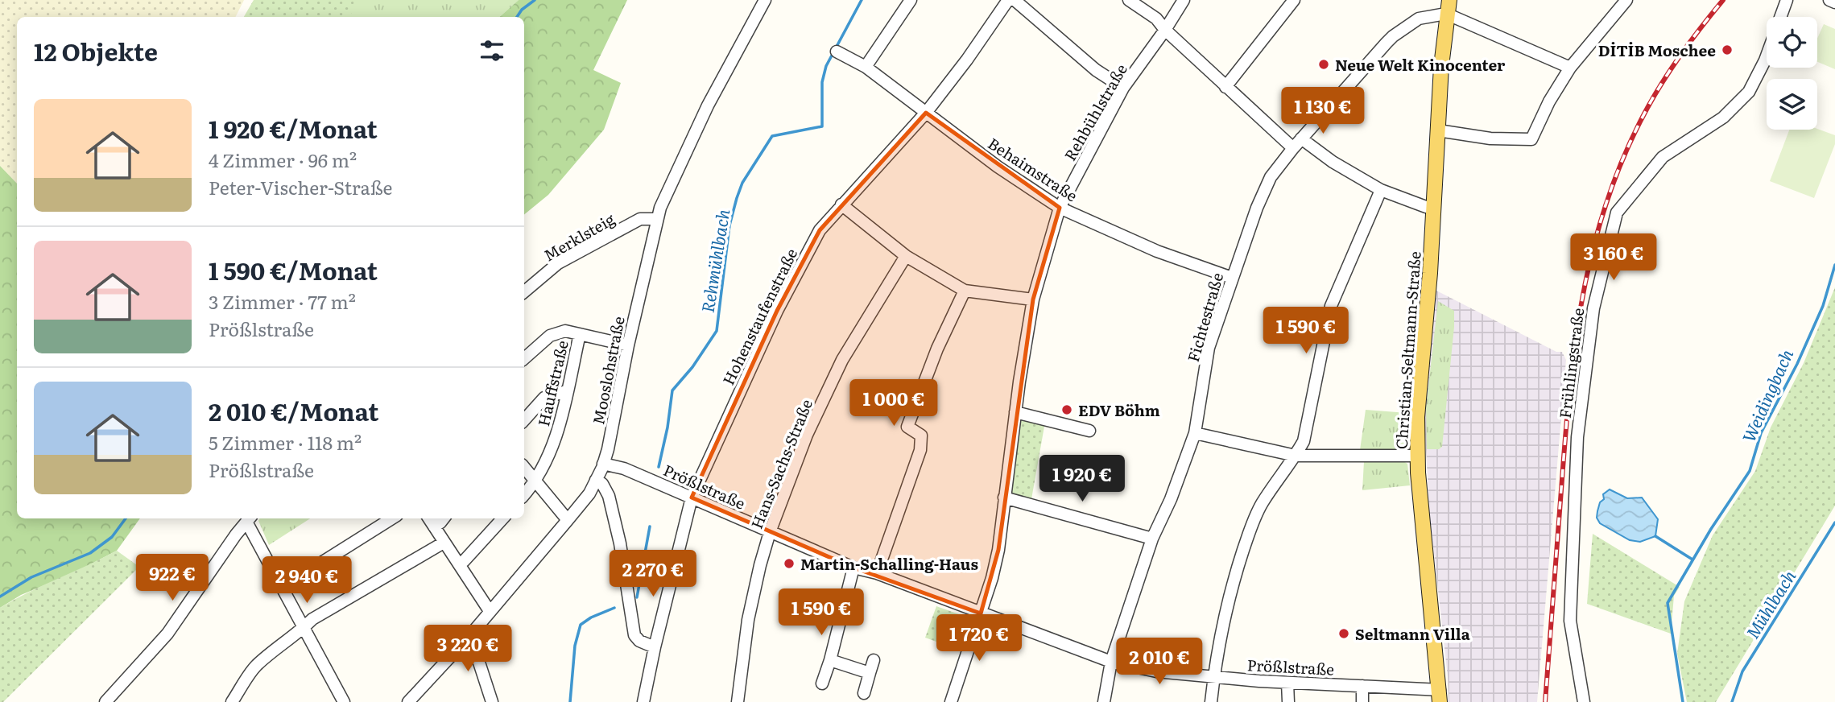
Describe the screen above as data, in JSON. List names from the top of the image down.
{
  "streets": {
    "main road": ["Christian-Seltmann-Straße"],
    "street": [
      "Rehbühlstraße",
      "Behaimstraße",
      "Merklsteig",
      "Hohenstaufenstraße",
      "Fichtestraße",
      "Frühlingstraße",
      "Mooslohstraße",
      "Hauffstraße",
      "Hans-Sachs-Straße",
      "Prößlstraße"
    ]
  },
  "crossings": [
    ["Rehbühlstraße", "Behaimstraße"],
    ["Rehbühlstraße", "Prößlstraße"],
    ["Behaimstraße", "Hohenstaufenstraße"],
    ["Behaimstraße", "Fichtestraße"],
    ["Merklsteig", "Mooslohstraße"],
    ["Hohenstaufenstraße", "Prößlstraße"],
    ["Fichtestraße", "Christian-Seltmann-Straße"],
    ["Fichtestraße", "Prößlstraße"],
    ["Christian-Seltmann-Straße", "Prößlstraße"],
    ["Mooslohstraße", "Prößlstraße"],
    ["Hans-Sachs-Straße", "Prößlstraße"]
  ],
  "water": ["Rehmühlbach", "Weidingbach", "Mühlbach"],
  "places": [
    "DİTİB Moschee",
    "Neue Welt Kinocenter",
    "EDV Böhm",
    "Martin-Schalling-Haus",
    "Seltmann Villa"
  ],
  "page": {
    "heading": "12 Objekte",
    "list": [
      {
        "name": "1 920 €/Monat",
        "note": "4 Zimmer · 96 m² · Peter-Vischer-Straße"
      },
      {
        "name": "1 590 €/Monat",
        "note": "3 Zimmer · 77 m² · Prößlstraße"
      },
      {
        "name": "2 010 €/Monat",
        "note": "5 Zimmer · 118 m² · Prößlstraße"
      }
    ],
    "price": [
      "1 130 €",
      "3 160 €",
      "1 590 €",
      "1 000 €",
      "1 920 €",
      "2 270 €",
      "922 €",
      "2 940 €",
      "1 590 €",
      "1 720 €",
      "3 220 €",
      "2 010 €"
    ]
  }
}
